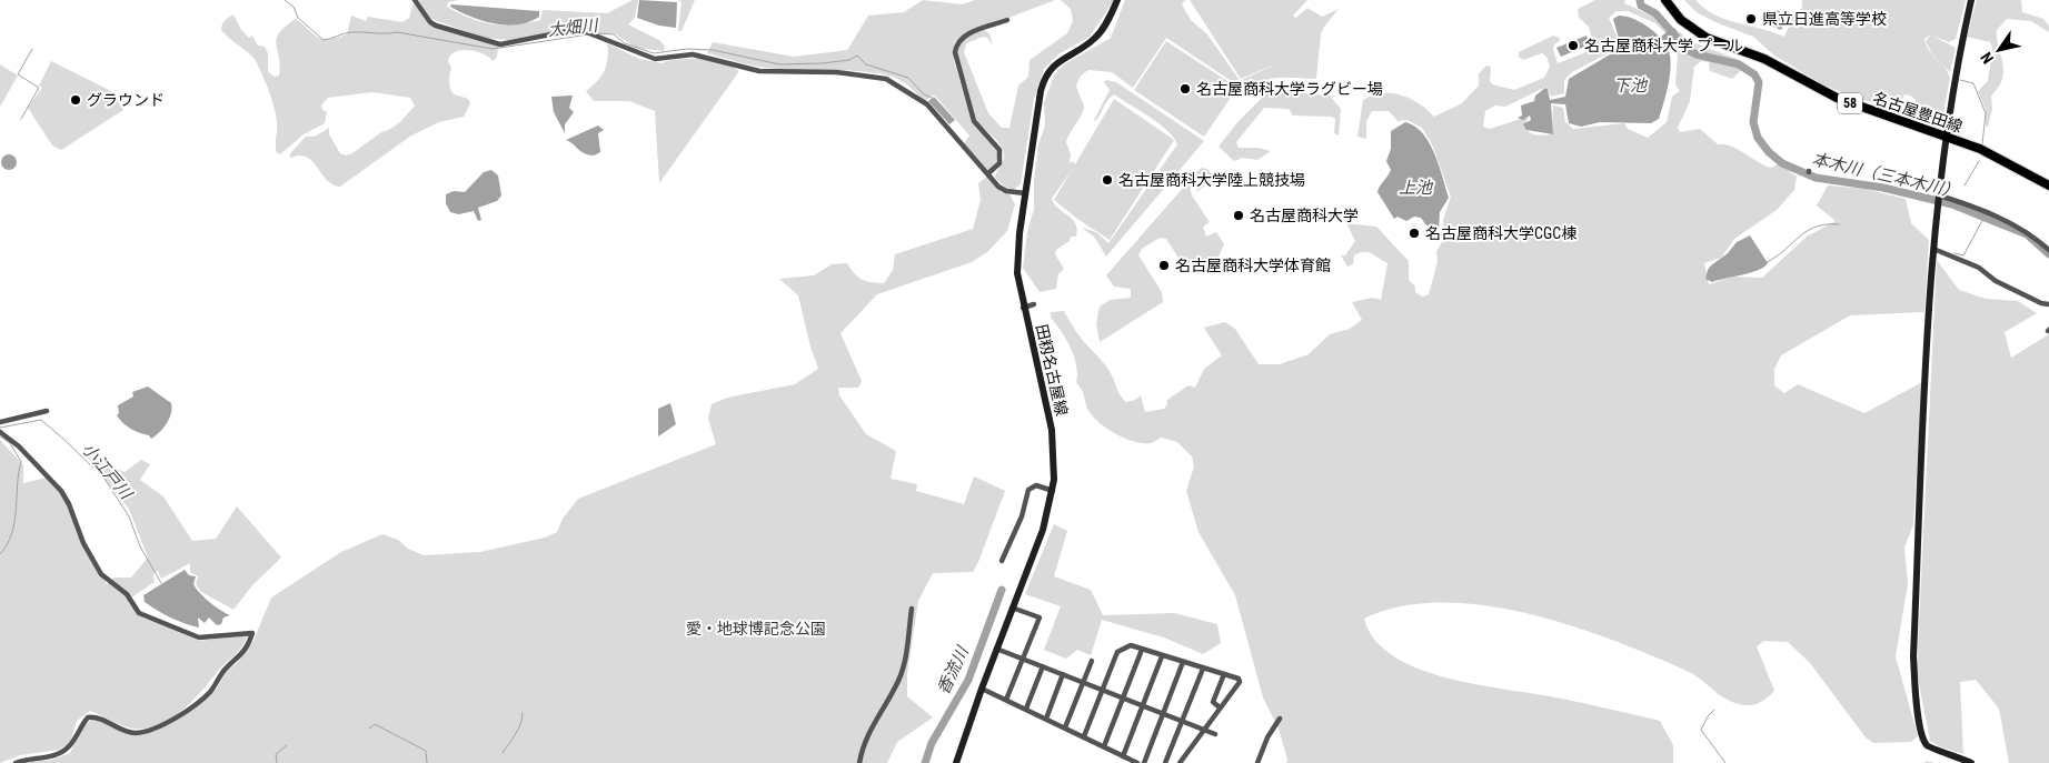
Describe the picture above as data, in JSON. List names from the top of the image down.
{
  "streets": {
    "main road": ["58", "名古屋豊田線", "田籾名古屋線"]
  },
  "water": [
    "大畑川",
    "下池",
    "本木川（三本木川）",
    "上池",
    "小江戸川",
    "香流川"
  ],
  "parks": ["愛・地球博記念公園"],
  "places": [
    "県立日進高等学校",
    "名古屋商科大学 プール",
    "名古屋商科大学ラグビー場",
    "グラウンド",
    "名古屋商科大学陸上競技場",
    "名古屋商科大学",
    "名古屋商科大学CGC棟",
    "名古屋商科大学体育館"
  ],
  "north": "bottom left"
}
